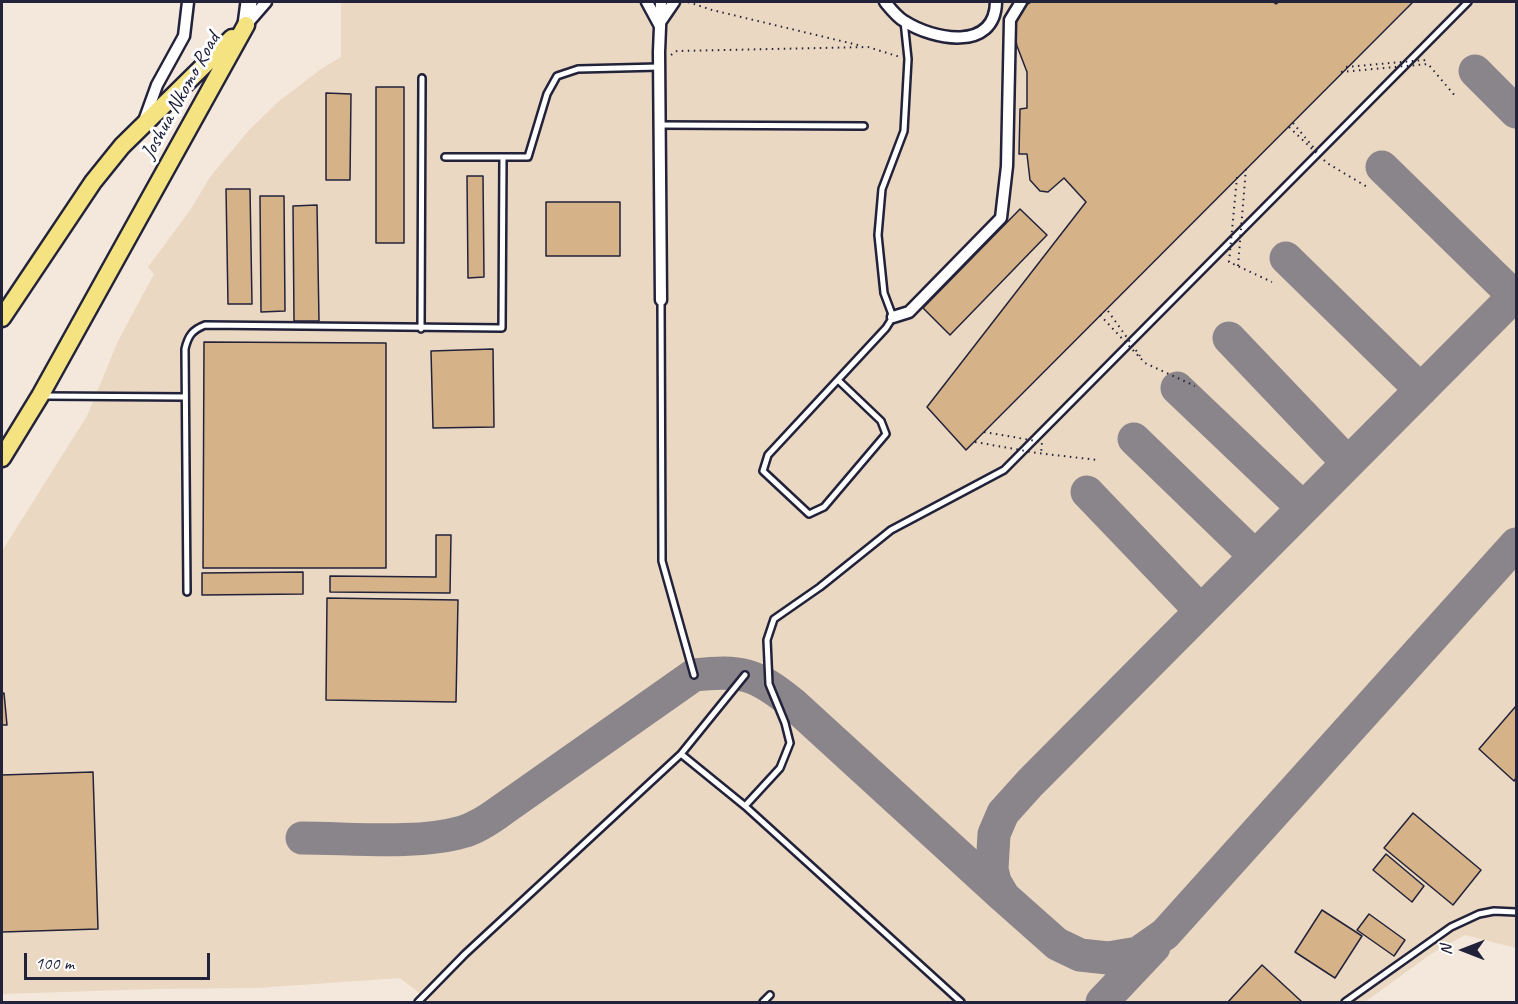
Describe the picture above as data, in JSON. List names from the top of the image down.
{
  "streets": {
    "main road": ["Joshua Nkomo Road"]
  },
  "scale_bar": "100 m",
  "north": "left"
}
